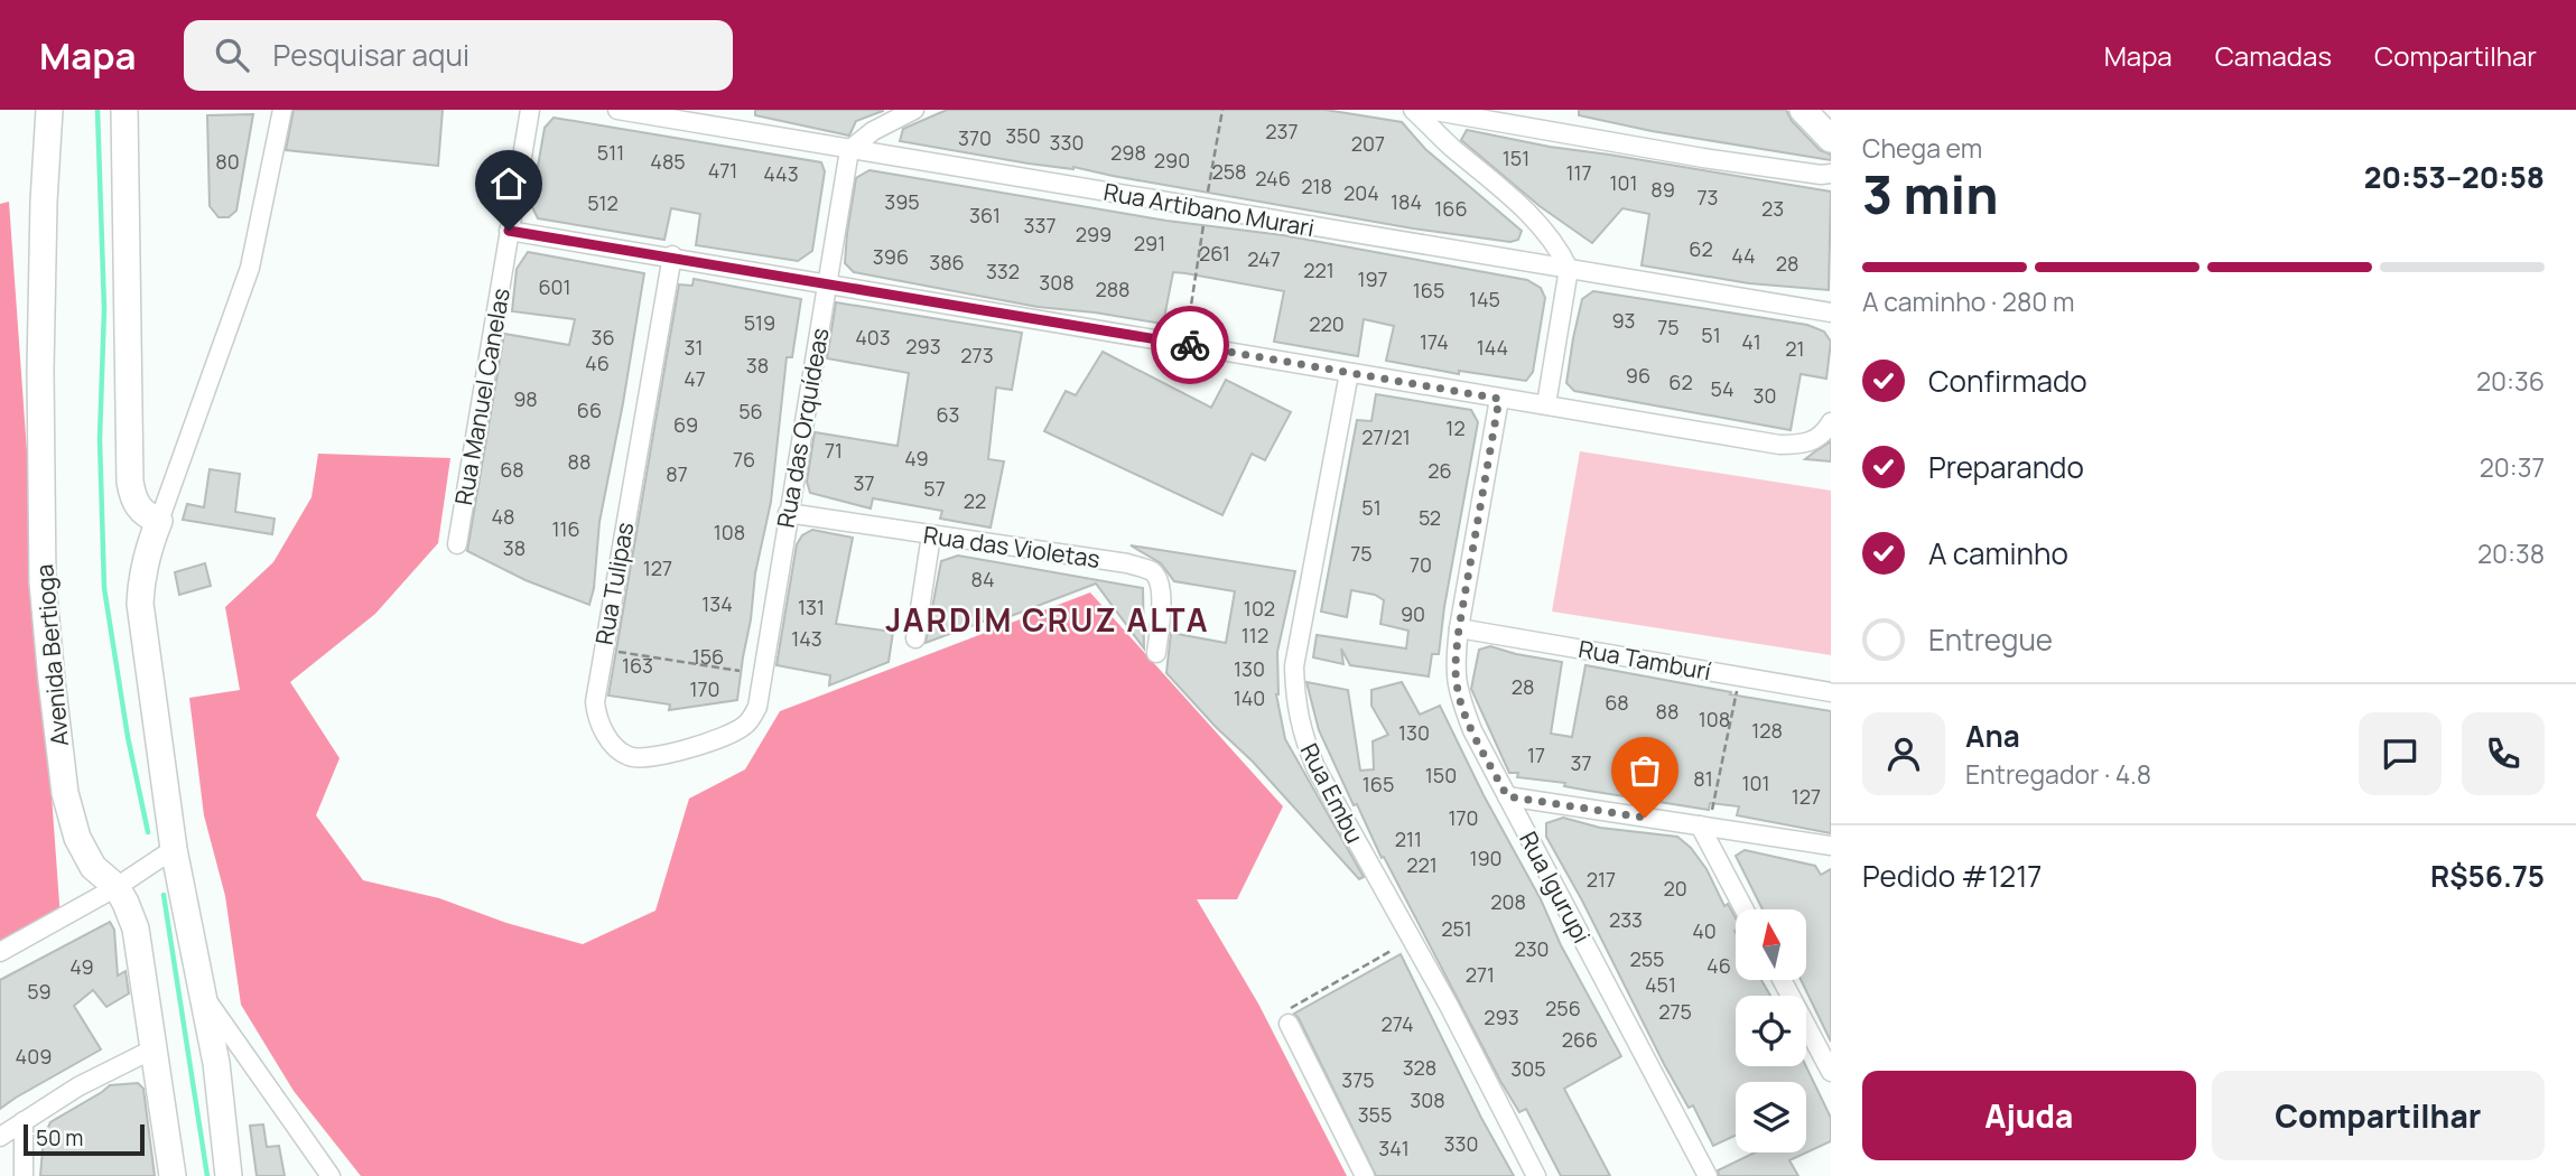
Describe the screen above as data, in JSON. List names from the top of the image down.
{
  "streets": {
    "street": [
      "Rua Artibano Murari",
      "Rua Manuel Canelas",
      "Rua das Orquídeas",
      "Rua das Violetas",
      "Rua Tulipas",
      "Avenida Bertioga",
      "Rua Tamburí",
      "Rua Embu",
      "Rua Igurupi"
    ]
  },
  "crossings": [
    ["Rua Artibano Murari", "Rua das Orquídeas"],
    ["Rua das Orquídeas", "Rua das Violetas"],
    ["Rua das Orquídeas", "Rua Tulipas"],
    ["Rua Tamburí", "Rua Igurupi"]
  ],
  "districts": ["JARDIM CRUZ ALTA"],
  "house_numbers": [
    "237",
    "350",
    "370",
    "330",
    "207",
    "511",
    "298",
    "151",
    "290",
    "80",
    "485",
    "471",
    "258",
    "117",
    "443",
    "246",
    "101",
    "218",
    "89",
    "204",
    "73",
    "395",
    "184",
    "512",
    "166",
    "23",
    "361",
    "337",
    "299",
    "291",
    "62",
    "261",
    "44",
    "396",
    "247",
    "386",
    "28",
    "221",
    "332",
    "197",
    "308",
    "601",
    "288",
    "165",
    "145",
    "93",
    "519",
    "220",
    "75",
    "51",
    "36",
    "403",
    "174",
    "41",
    "293",
    "31",
    "144",
    "21",
    "273",
    "46",
    "38",
    "96",
    "47",
    "62",
    "54",
    "30",
    "98",
    "66",
    "56",
    "63",
    "69",
    "12",
    "27/21",
    "71",
    "49",
    "76",
    "88",
    "68",
    "26",
    "87",
    "37",
    "57",
    "22",
    "51",
    "48",
    "52",
    "116",
    "108",
    "38",
    "75",
    "70",
    "127",
    "84",
    "134",
    "131",
    "102",
    "90",
    "112",
    "143",
    "156",
    "163",
    "130",
    "28",
    "170",
    "140",
    "68",
    "88",
    "108",
    "128",
    "130",
    "17",
    "37",
    "150",
    "81",
    "101",
    "165",
    "127",
    "170",
    "211",
    "190",
    "221",
    "217",
    "20",
    "208",
    "233",
    "251",
    "40",
    "230",
    "255",
    "46",
    "49",
    "271",
    "451",
    "59",
    "256",
    "275",
    "293",
    "274",
    "266",
    "409",
    "328",
    "305",
    "375",
    "308",
    "355",
    "330",
    "341"
  ],
  "scale_bar": "50 m",
  "north": "top",
  "page": {
    "header": "Mapa",
    "search": "Pesquisar aqui",
    "nav": ["Mapa", "Camadas", "Compartilhar"],
    "heading": ["3 min", "Chega em", "20:53–20:58"],
    "panel": [
      "Ana",
      "Entregador · 4.8",
      "Pedido #1217",
      "R$56.75"
    ],
    "bar": "A caminho · 280 m",
    "list": [
      ["Confirmado", "20:36"],
      ["Preparando", "20:37"],
      ["A caminho", "20:38"],
      "Entregue"
    ],
    "buttons": ["Ajuda", "Compartilhar"],
    "scale": "50 m"
  }
}
